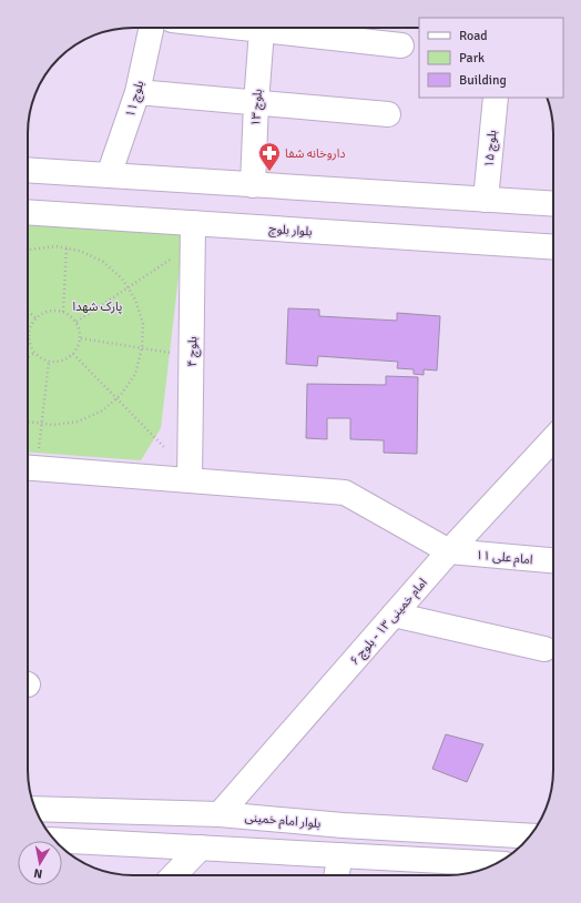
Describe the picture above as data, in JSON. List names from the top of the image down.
{
  "streets": {
    "street": [
      "بلوچ ۱۱",
      "بلوچ ۱۳",
      "بلوچ ۱۵",
      "بلوار بلوچ",
      "بلوچ ۴",
      "امام علی ۱۱",
      "امام خمینی ۱۳ - بلوچ ۶",
      "بلوار امام خمینی"
    ]
  },
  "crossings": [
    ["بلوار بلوچ", "بلوچ ۴"],
    ["امام علی ۱۱", "امام خمینی ۱۳ - بلوچ ۶"],
    ["امام خمینی ۱۳ - بلوچ ۶", "بلوار امام خمینی"]
  ],
  "parks": ["پارک شهدا"],
  "places": {
    "pharmacy": ["داروخانه شفا"]
  },
  "legend": ["Road", "Park", "Building"],
  "north": "bottom"
}
